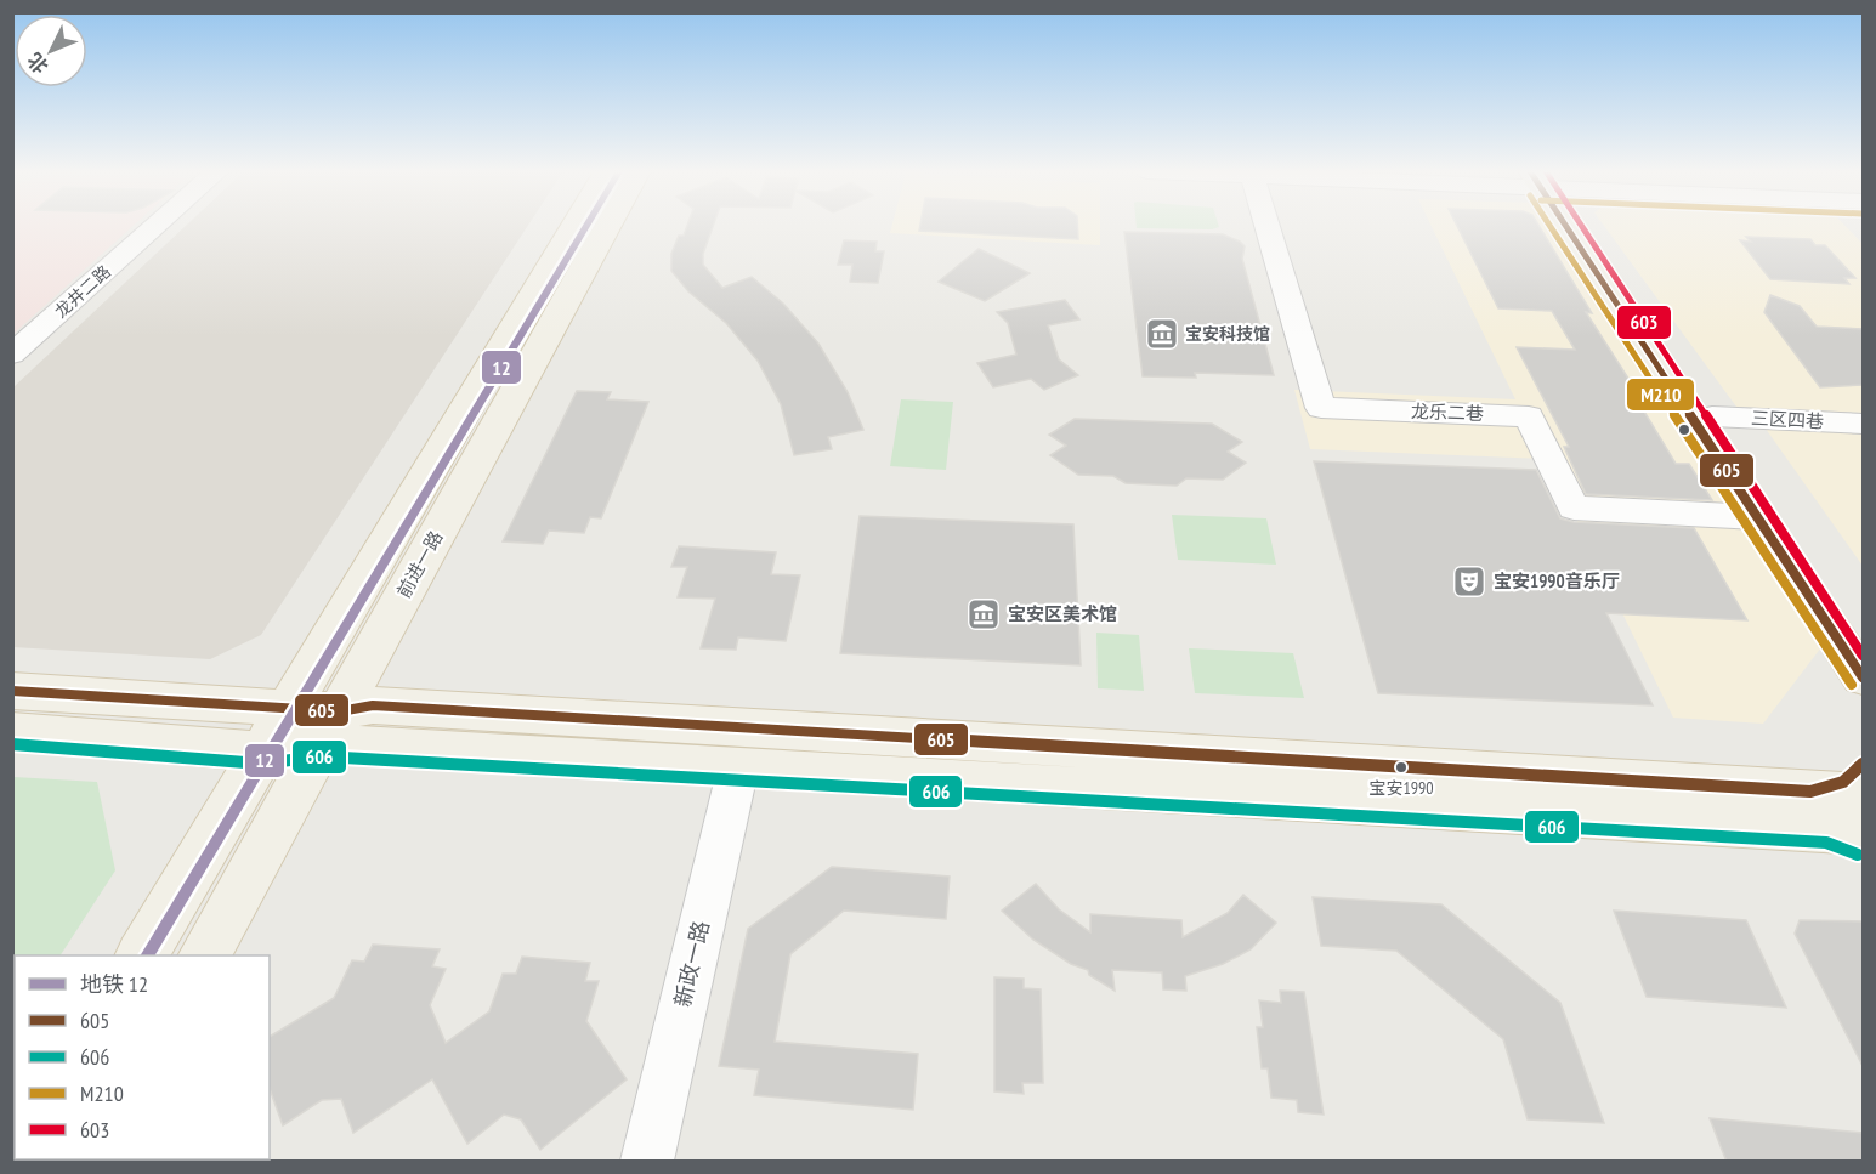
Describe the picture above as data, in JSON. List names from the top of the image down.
{
  "streets": {
    "main road": ["前进一路"],
    "street": [
      "龙井二路",
      "龙乐二巷",
      "三区四巷",
      "新政一路"
    ]
  },
  "places": {
    "museum": ["宝安科技馆", "宝安区美术馆"],
    "theatre": ["宝安1990音乐厅"],
    "other": ["宝安1990"]
  },
  "lines": [
    "metro line 12",
    "transit line 605",
    "transit line M210",
    "transit line 603",
    "transit line 606"
  ],
  "legend": [
    "地铁 12",
    "605",
    "606",
    "M210",
    "603"
  ],
  "north": "bottom left"
}
